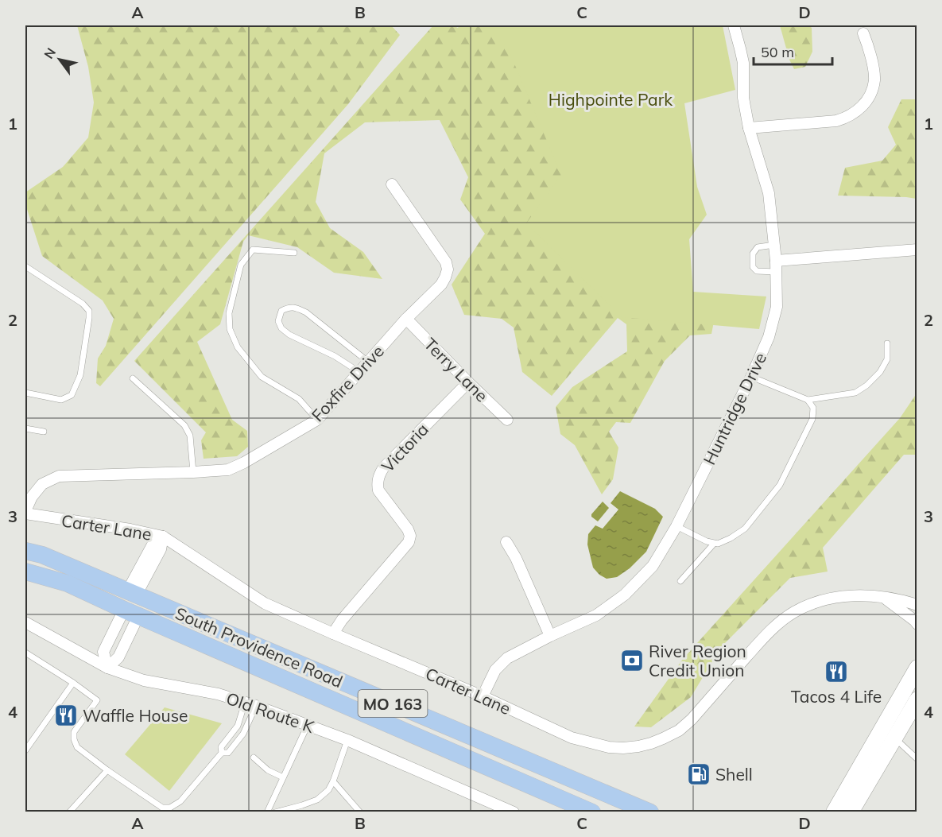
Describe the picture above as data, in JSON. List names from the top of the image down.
{
  "streets": {
    "main road": ["South Providence Road", "MO 163"],
    "street": [
      "Terry Lane",
      "Foxfire Drive",
      "Huntridge Drive",
      "Victoria",
      "Carter Lane",
      "Old Route K"
    ]
  },
  "crossings": [
    ["Terry Lane", "Foxfire Drive"],
    ["Terry Lane", "Victoria"],
    ["Foxfire Drive", "Carter Lane"],
    ["Huntridge Drive", "Carter Lane"],
    ["Victoria", "Carter Lane"]
  ],
  "parks": ["Highpointe Park"],
  "places": {
    "bank": ["River Region Credit Union"],
    "restaurant": ["Tacos 4 Life", "Waffle House"],
    "fuel station": ["Shell"]
  },
  "scale_bar": "50 m",
  "north": "top left",
  "grid": {
    "columns": [
      "A",
      "B",
      "C",
      "D"
    ],
    "rows": [
      "1",
      "2",
      "3",
      "4"
    ]
  }
}
